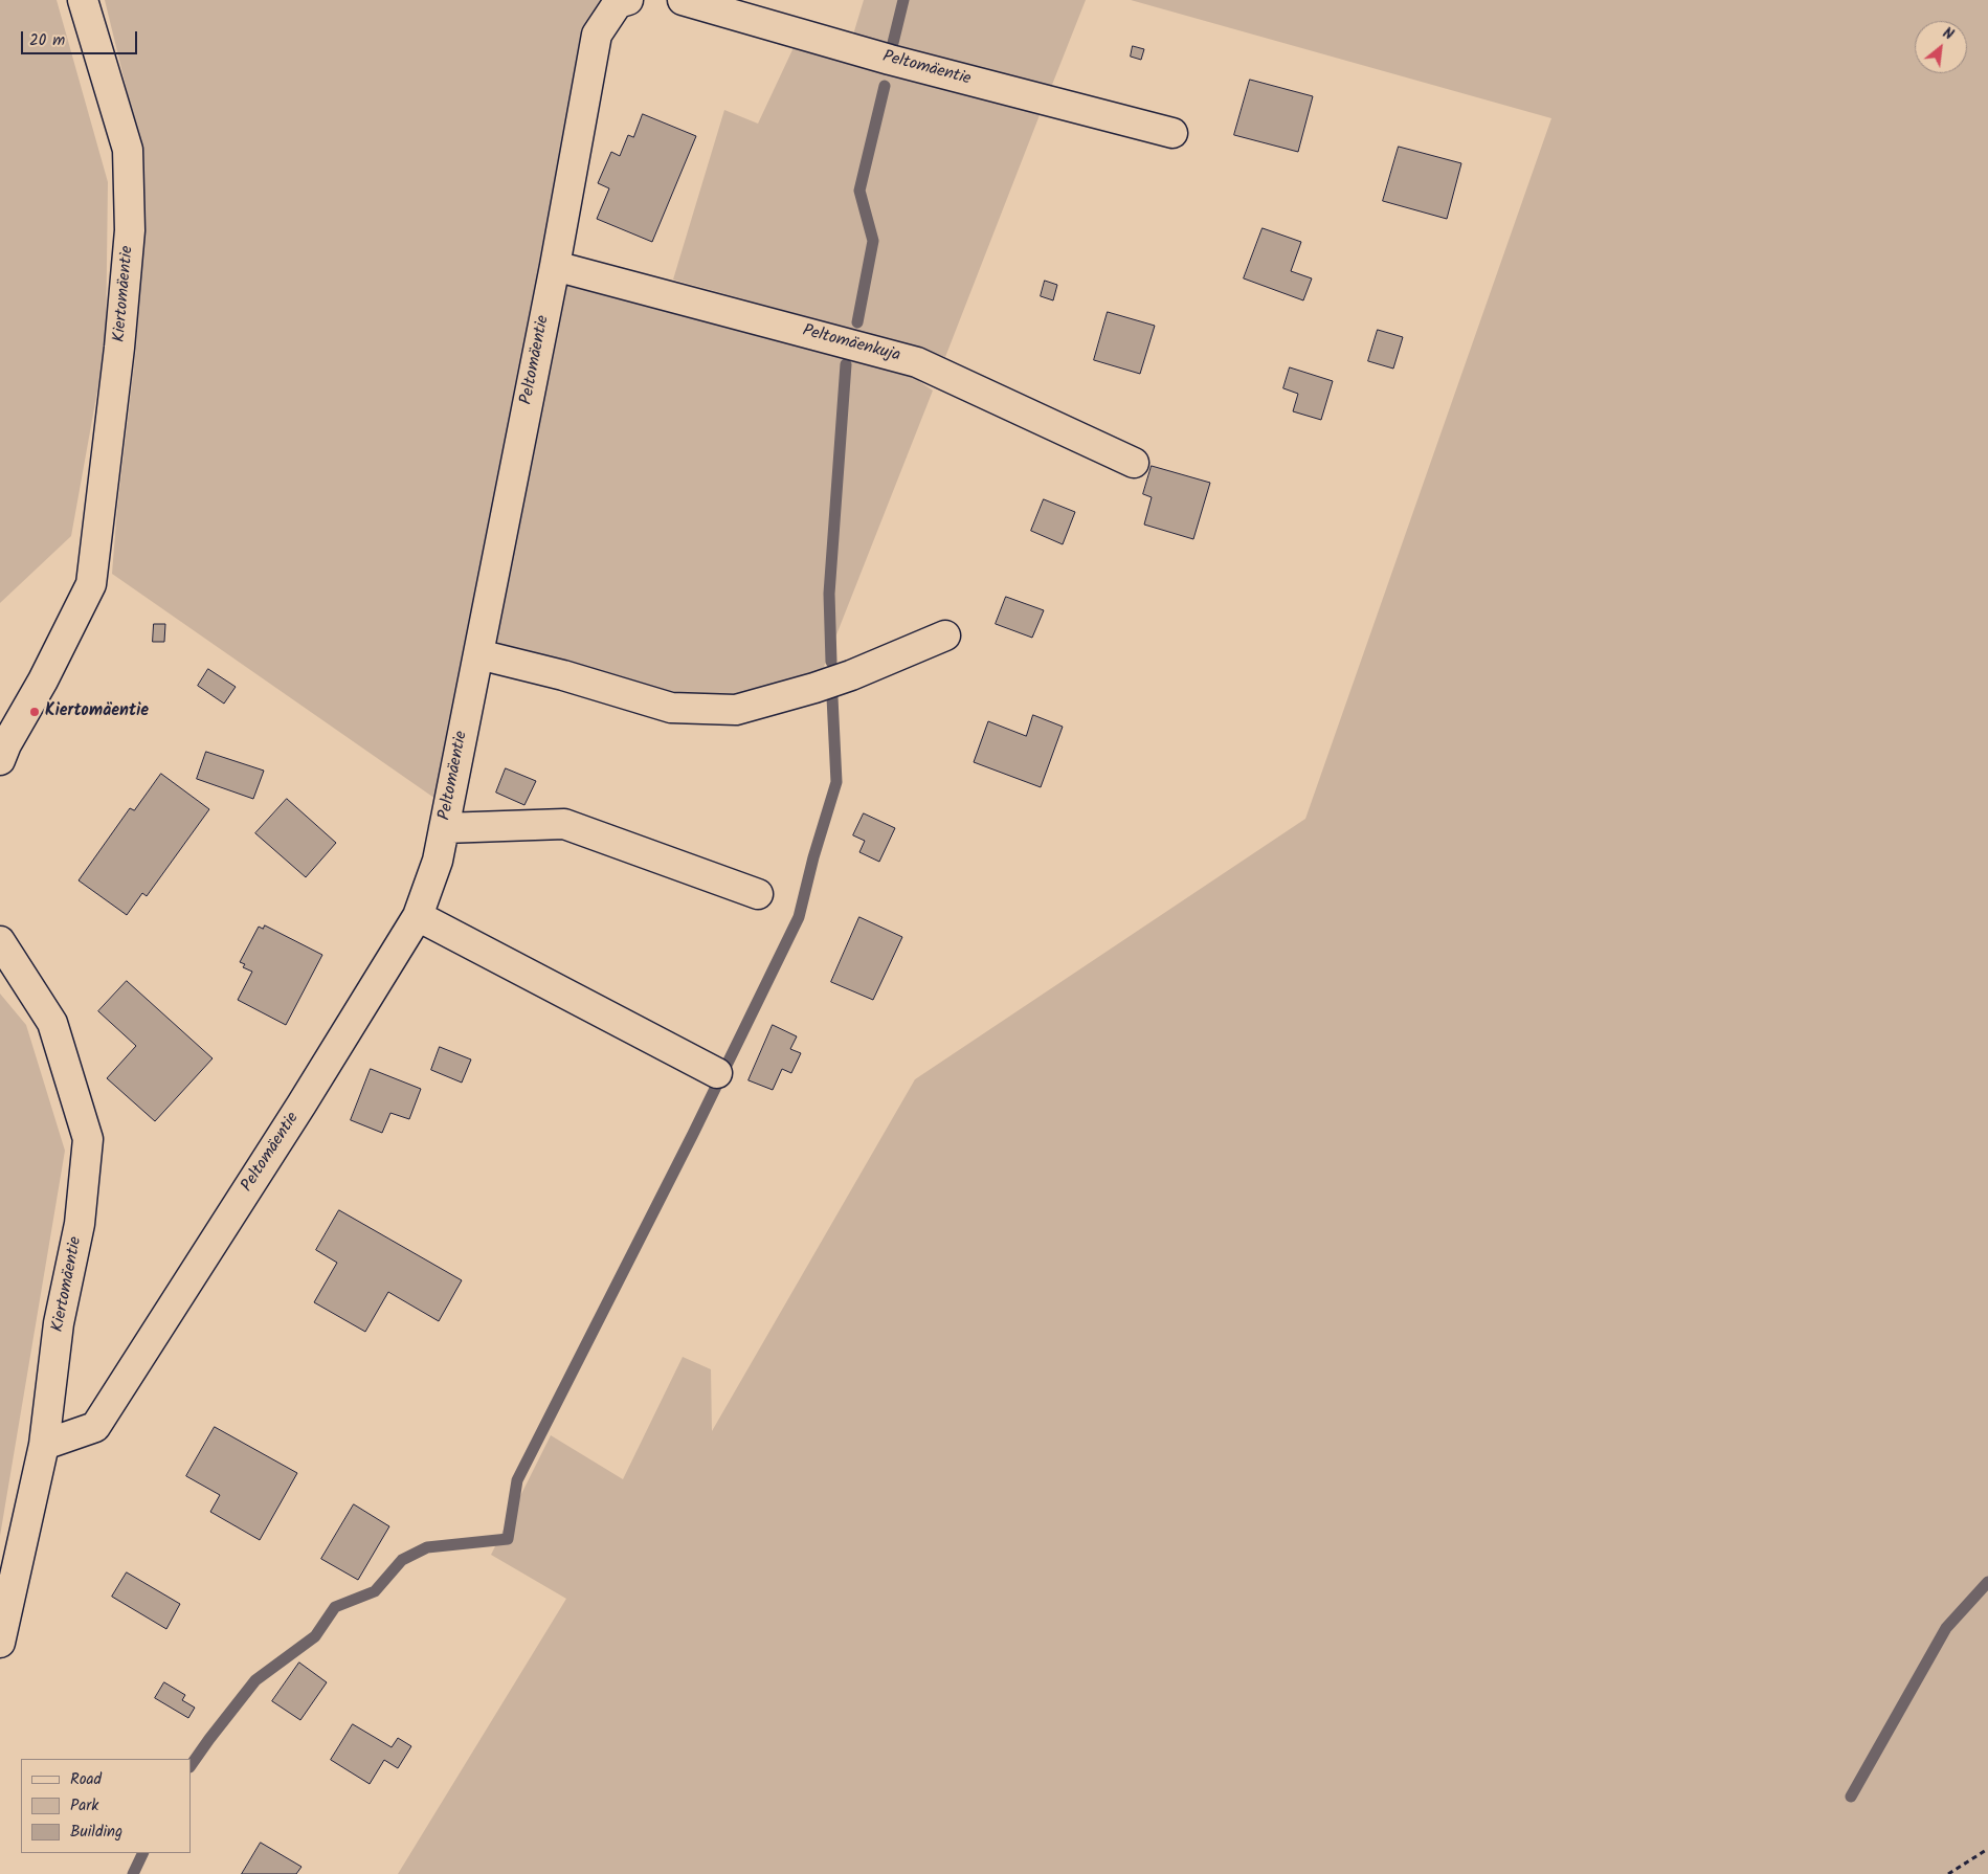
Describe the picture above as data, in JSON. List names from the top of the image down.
{
  "streets": {
    "street": ["Peltomäentie", "Kiertomäentie", "Peltomäenkuja"]
  },
  "crossings": [
    ["Peltomäentie", "Kiertomäentie"],
    ["Peltomäentie", "Peltomäenkuja"]
  ],
  "places": ["Kiertomäentie"],
  "legend": ["Road", "Park", "Building"],
  "scale_bar": "20 m",
  "north": "top right"
}
